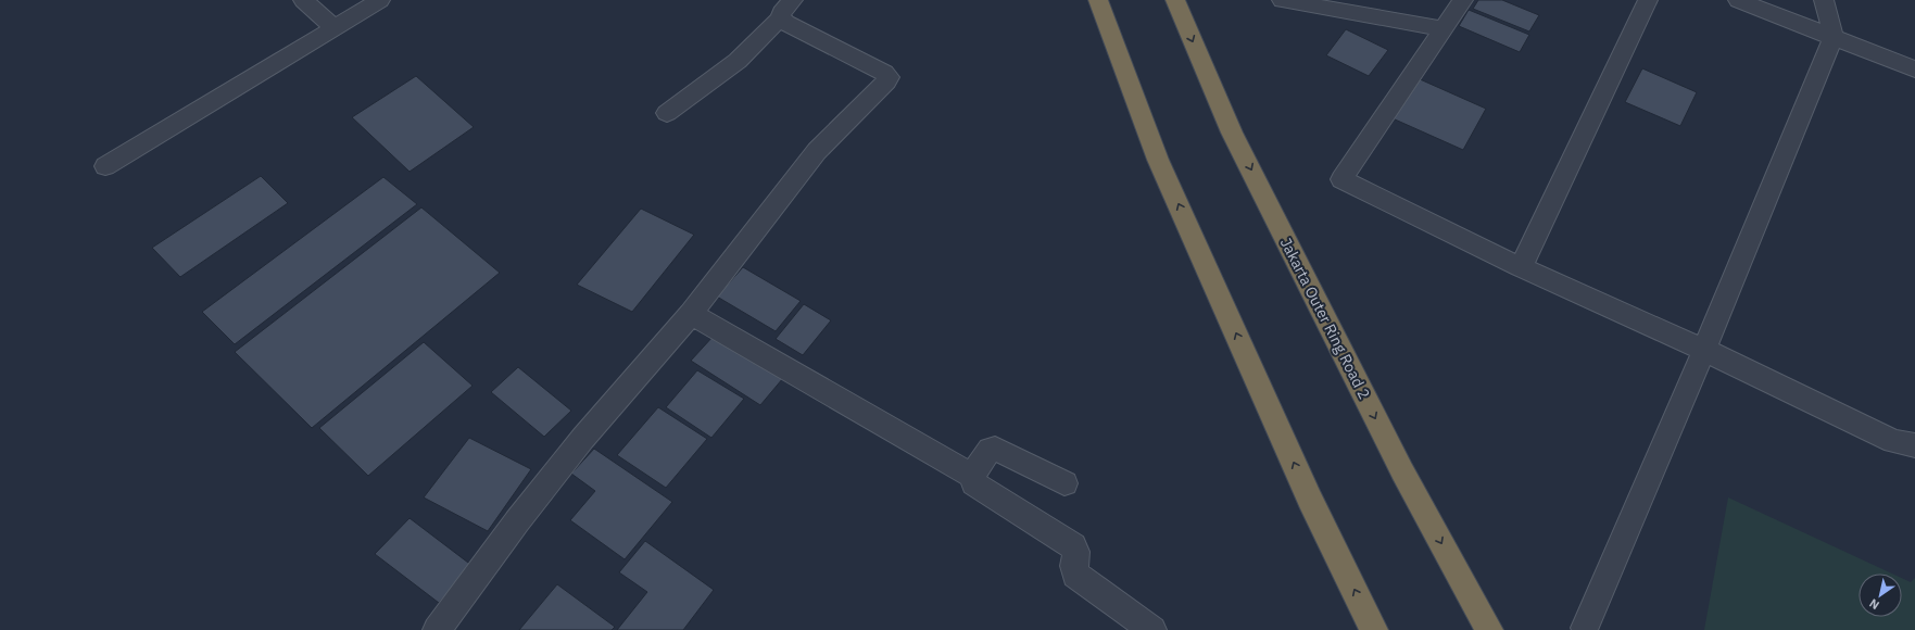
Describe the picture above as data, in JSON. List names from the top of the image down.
{
  "streets": {
    "highway": ["Jakarta Outer Ring Road 2"]
  },
  "north": "bottom left"
}
